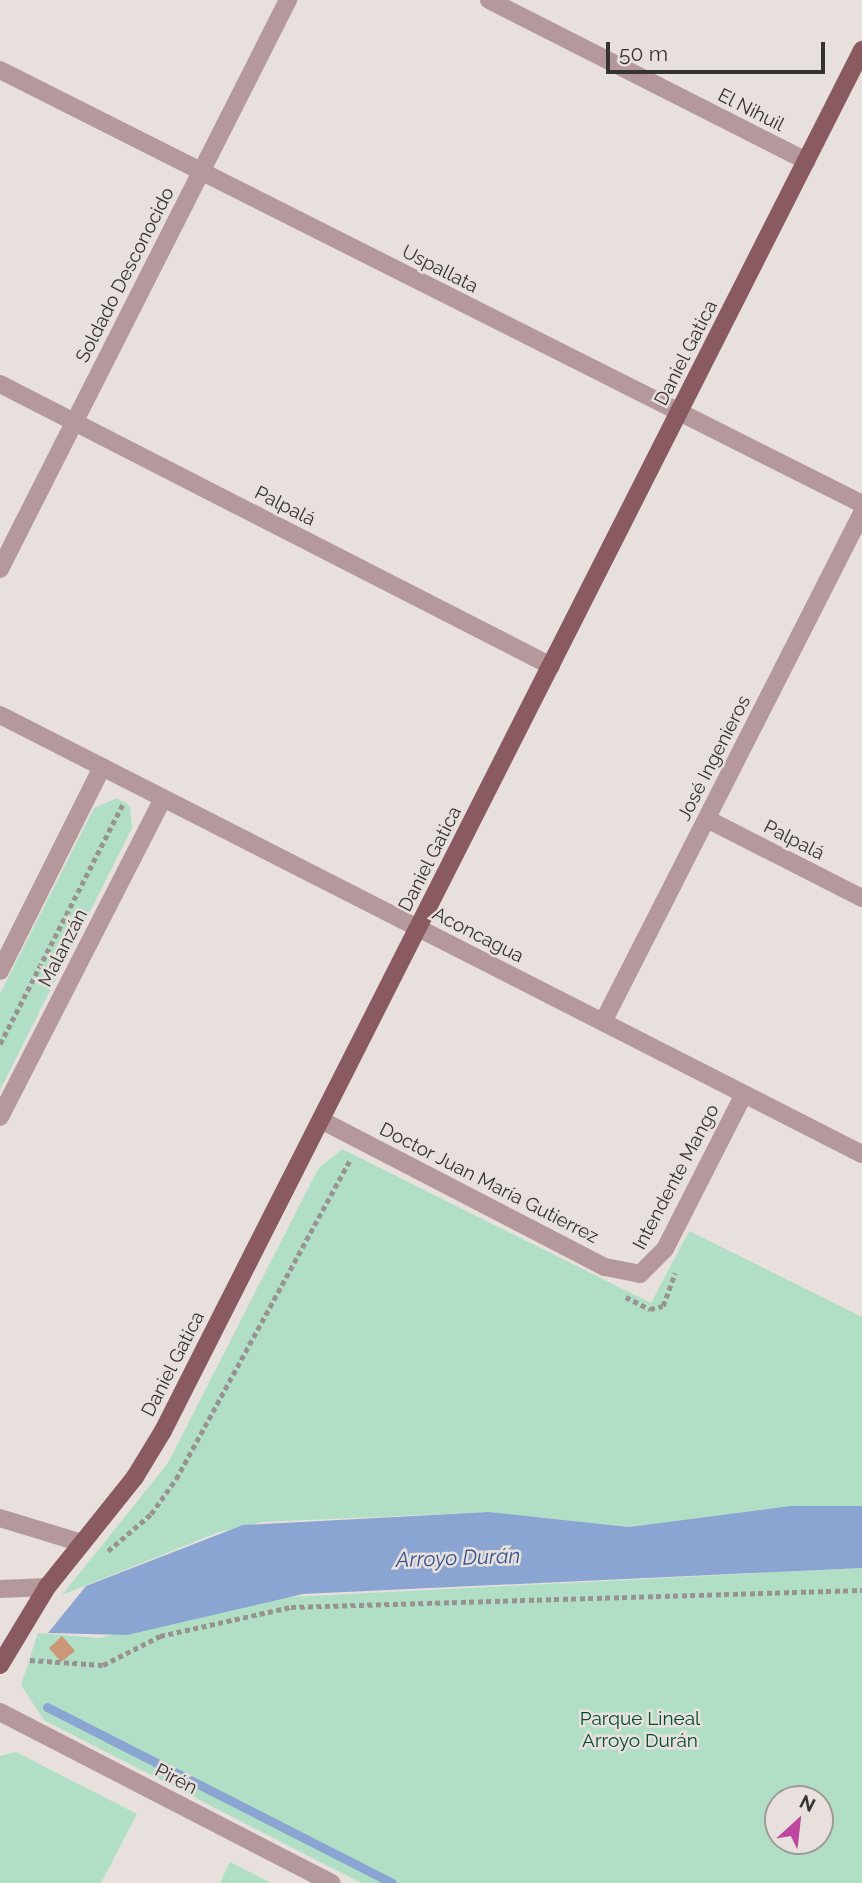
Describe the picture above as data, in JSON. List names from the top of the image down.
{
  "streets": {
    "main road": ["Daniel Gatica"],
    "street": [
      "El Nihuil",
      "Uspallata",
      "Soldado Desconocido",
      "Palpalá",
      "José Ingenieros",
      "Aconcagua",
      "Malanzán",
      "Intendente Mango",
      "Doctor Juan María Gutierrez",
      "Pirén"
    ]
  },
  "crossings": [
    ["El Nihuil", "Daniel Gatica"],
    ["Uspallata", "Soldado Desconocido"],
    ["Uspallata", "Daniel Gatica"],
    ["Soldado Desconocido", "Palpalá"],
    ["Daniel Gatica", "Palpalá"],
    ["Daniel Gatica", "Aconcagua"],
    ["Daniel Gatica", "Doctor Juan María Gutierrez"],
    ["Palpalá", "José Ingenieros"],
    ["José Ingenieros", "Aconcagua"],
    ["Aconcagua", "Malanzán"],
    ["Aconcagua", "Intendente Mango"],
    ["Intendente Mango", "Doctor Juan María Gutierrez"]
  ],
  "water": ["Arroyo Durán"],
  "parks": ["Parque Lineal Arroyo Durán"],
  "scale_bar": "50 m",
  "north": "top right"
}
